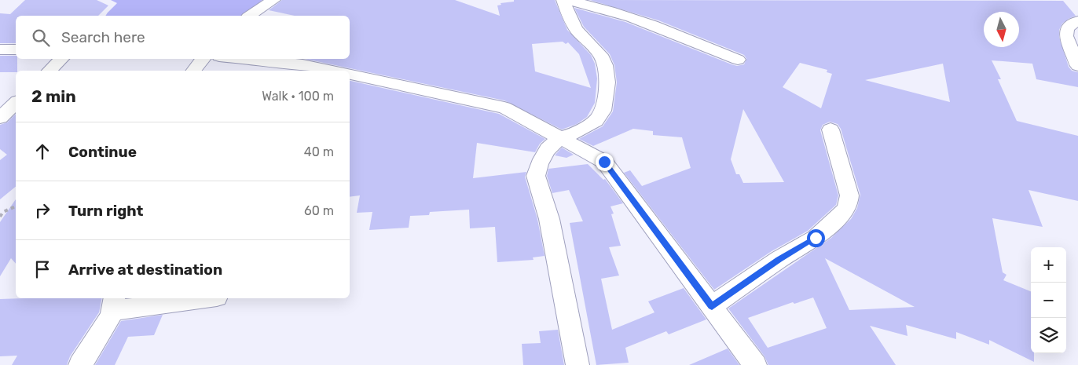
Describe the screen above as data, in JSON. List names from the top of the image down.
{
  "north": "bottom",
  "page": {
    "search": "Search here",
    "heading": ["2 min", "Walk · 100 m"],
    "list": [
      ["Continue", "40 m"],
      ["Turn right", "60 m"],
      "Arrive at destination"
    ],
    "map_buttons": ["+", "−"]
  }
}
